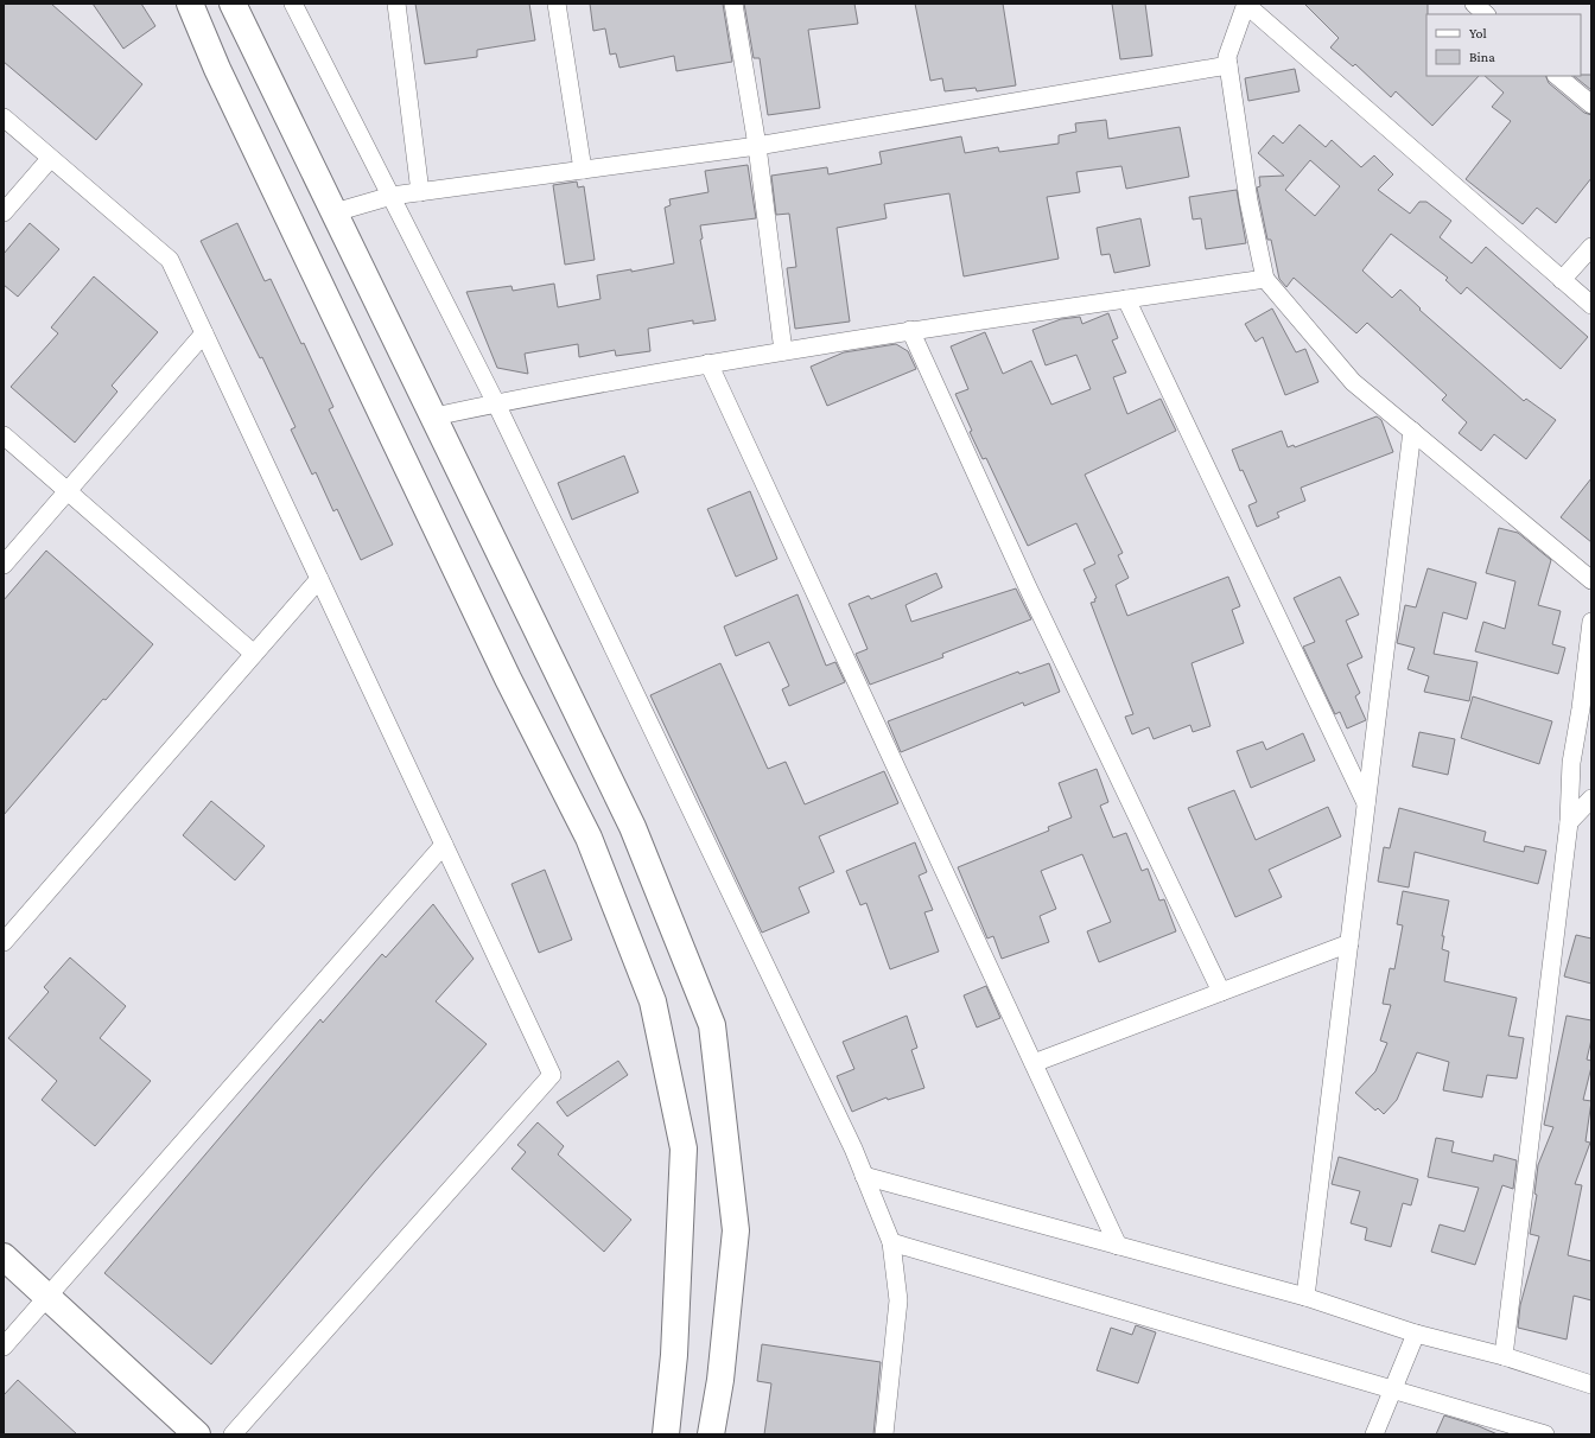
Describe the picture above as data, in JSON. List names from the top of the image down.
{
  "legend": ["Yol", "Bina"]
}
